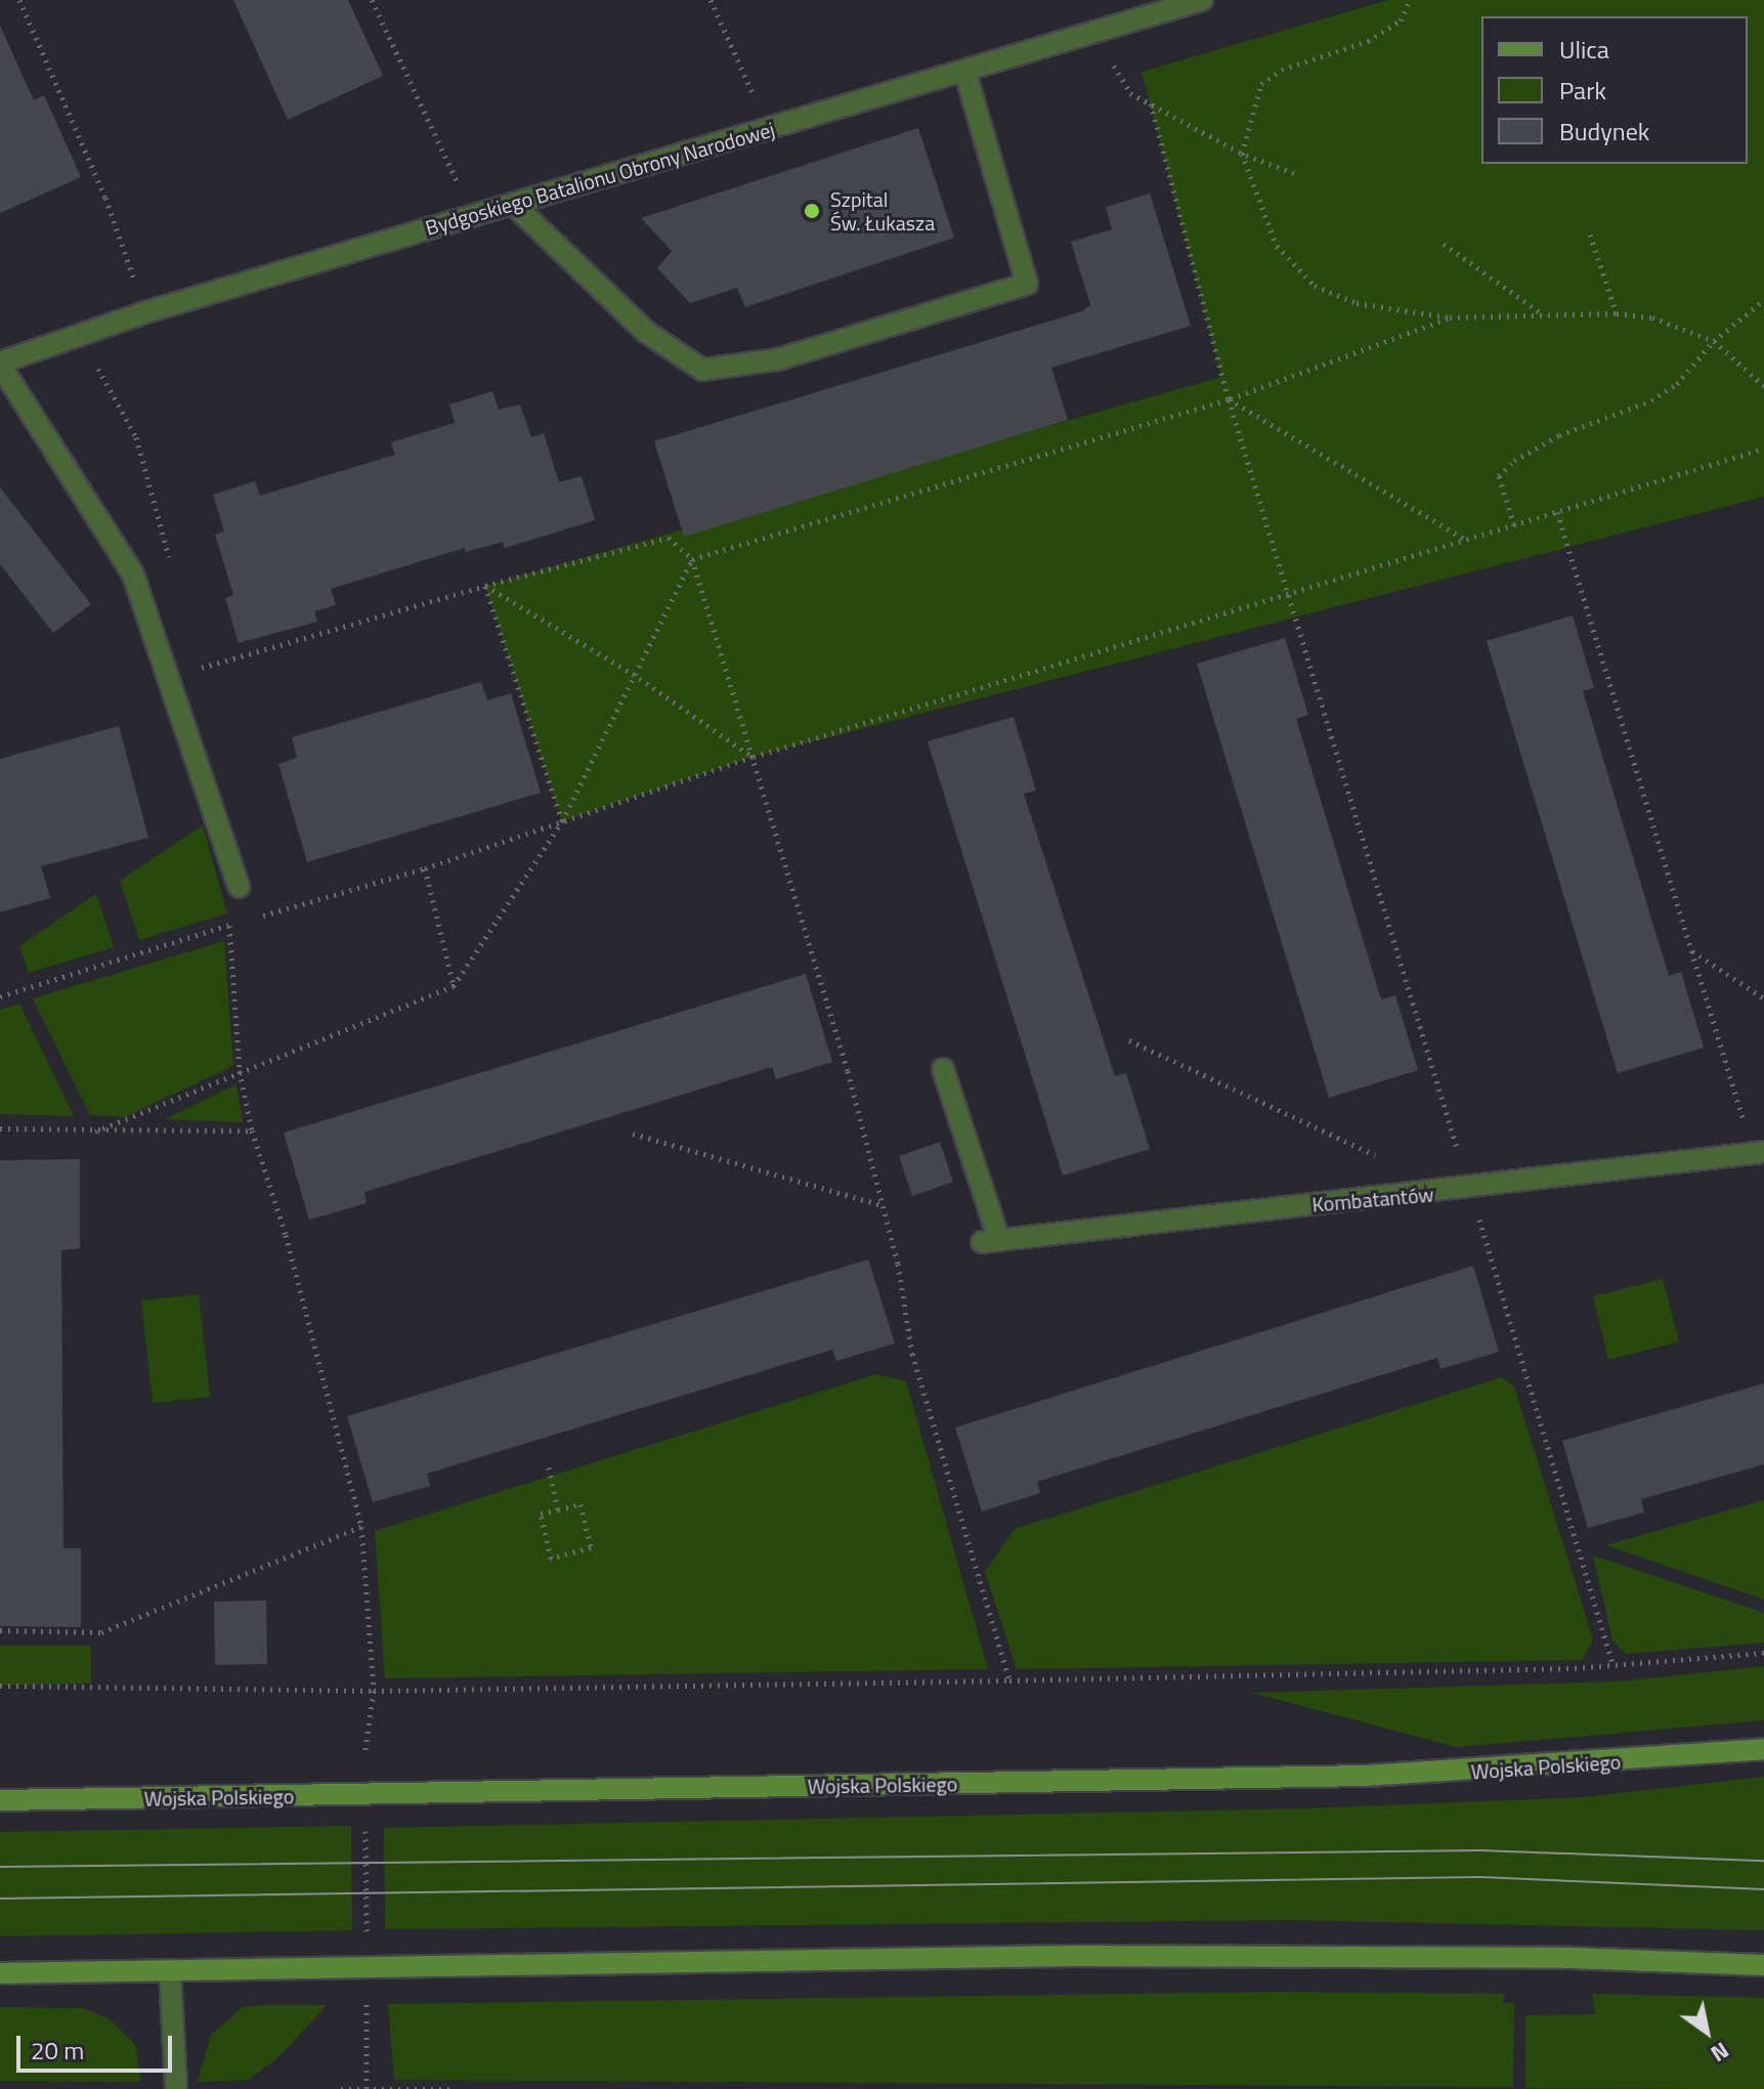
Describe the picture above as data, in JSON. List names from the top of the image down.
{
  "streets": {
    "street": ["Bydgoskiego Batalionu Obrony Narodowej", "Kombatantów", "Wojska Polskiego"]
  },
  "places": ["Szpital Św. Łukasza"],
  "legend": ["Ulica", "Park", "Budynek"],
  "scale_bar": "20 m",
  "north": "bottom right"
}
